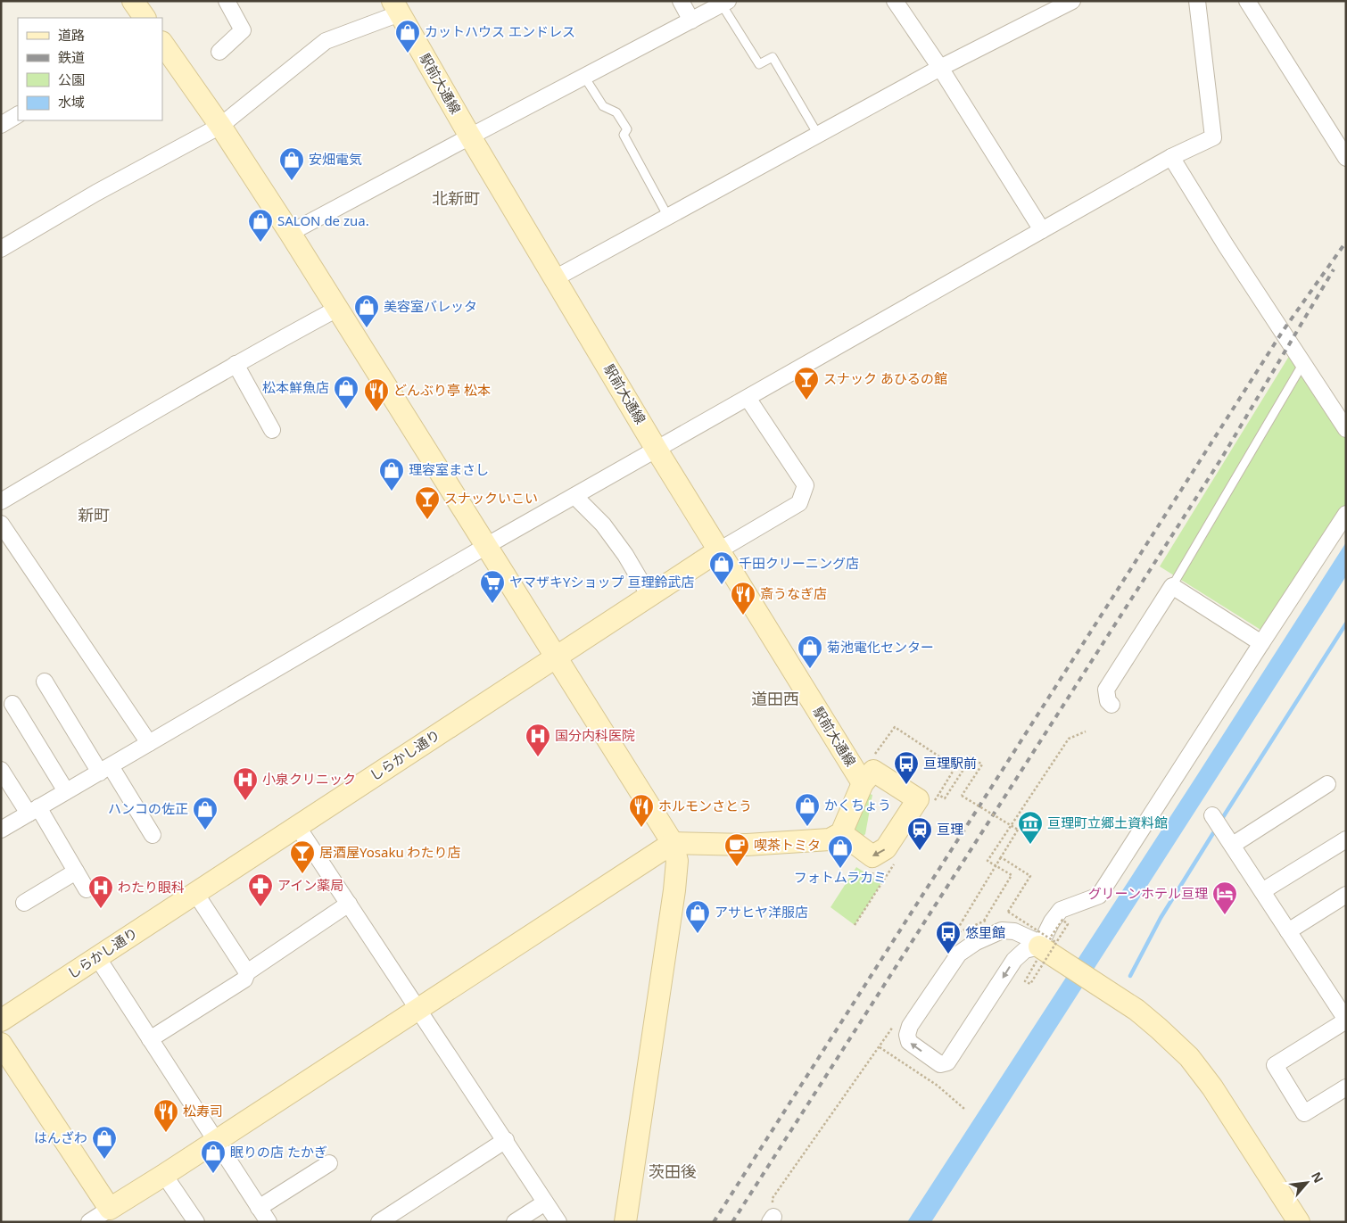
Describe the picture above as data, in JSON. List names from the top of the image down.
{
  "streets": {
    "street": ["駅前大通線", "しらかし通り"]
  },
  "crossings": [
    ["駅前大通線", "しらかし通り"]
  ],
  "districts": [
    "北新町",
    "新町",
    "道田西",
    "茨田後"
  ],
  "places": {
    "shop": [
      "カットハウス エンドレス",
      "安畑電気",
      "SALON de zua.",
      "美容室バレッタ",
      "松本鮮魚店",
      "理容室まさし",
      "千田クリーニング店",
      "菊池電化センター",
      "かくちょう",
      "ハンコの佐正",
      "フォトムラカミ",
      "アサヒヤ洋服店",
      "はんざわ",
      "眠りの店 たかぎ"
    ],
    "bar": ["スナック あひるの館", "スナックいこい", "居酒屋Yosaku わたり店"],
    "restaurant": [
      "どんぶり亭 松本",
      "斎うなぎ店",
      "ホルモンさとう",
      "松寿司"
    ],
    "supermarket": ["ヤマザキYショップ 亘理鈴武店"],
    "hospital": ["国分内科医院", "小泉クリニック", "わたり眼科"],
    "bus stop": ["亘理駅前", "悠里館"],
    "museum": ["亘理町立郷土資料館"],
    "station": ["亘理"],
    "cafe": ["喫茶トミタ"],
    "pharmacy": ["アイン薬局"],
    "hotel": ["グリーンホテル亘理"]
  },
  "legend": [
    "道路",
    "鉄道",
    "公園",
    "水域"
  ],
  "north": "top right"
}
